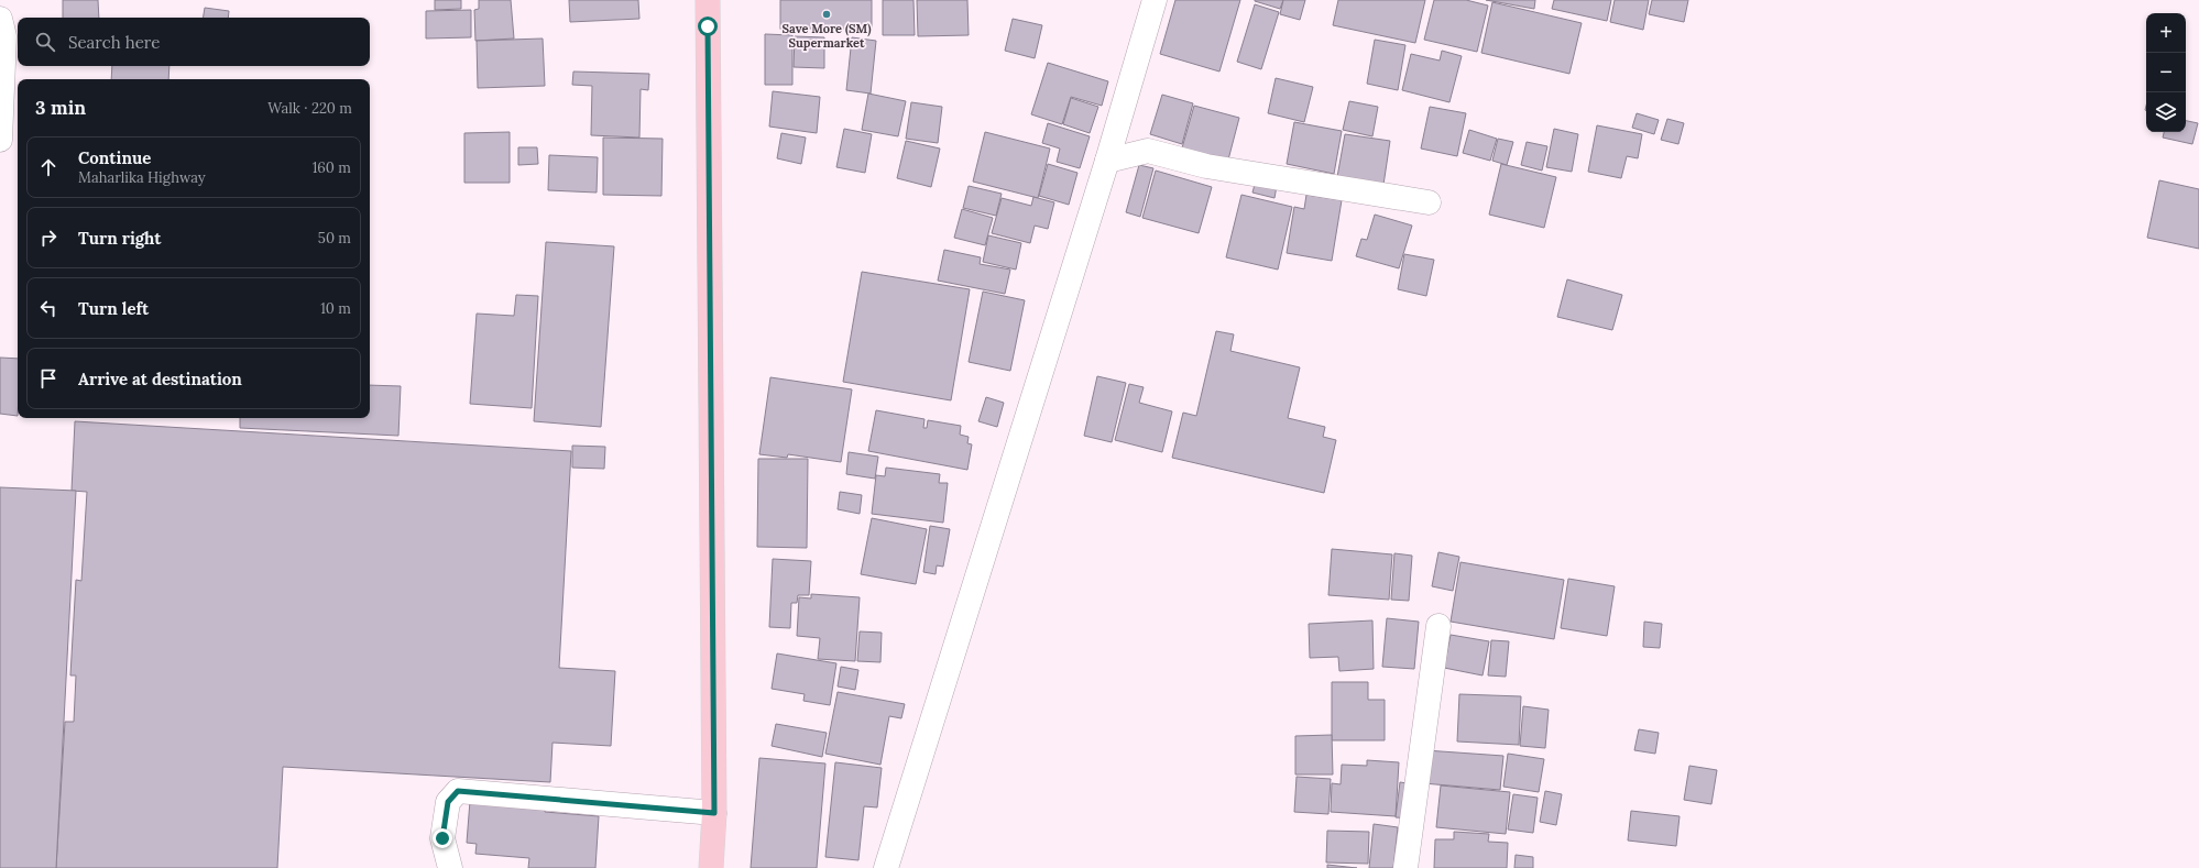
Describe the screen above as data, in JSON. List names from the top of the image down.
{
  "places": ["Save More (SM) Supermarket"],
  "page": {
    "map_buttons": ["+", "−"],
    "search": "Search here",
    "heading": ["3 min", "Walk · 220 m"],
    "list": [
      ["Continue", "Maharlika Highway", "160 m"],
      ["Turn right", "50 m"],
      ["Turn left", "10 m"],
      "Arrive at destination"
    ]
  }
}
